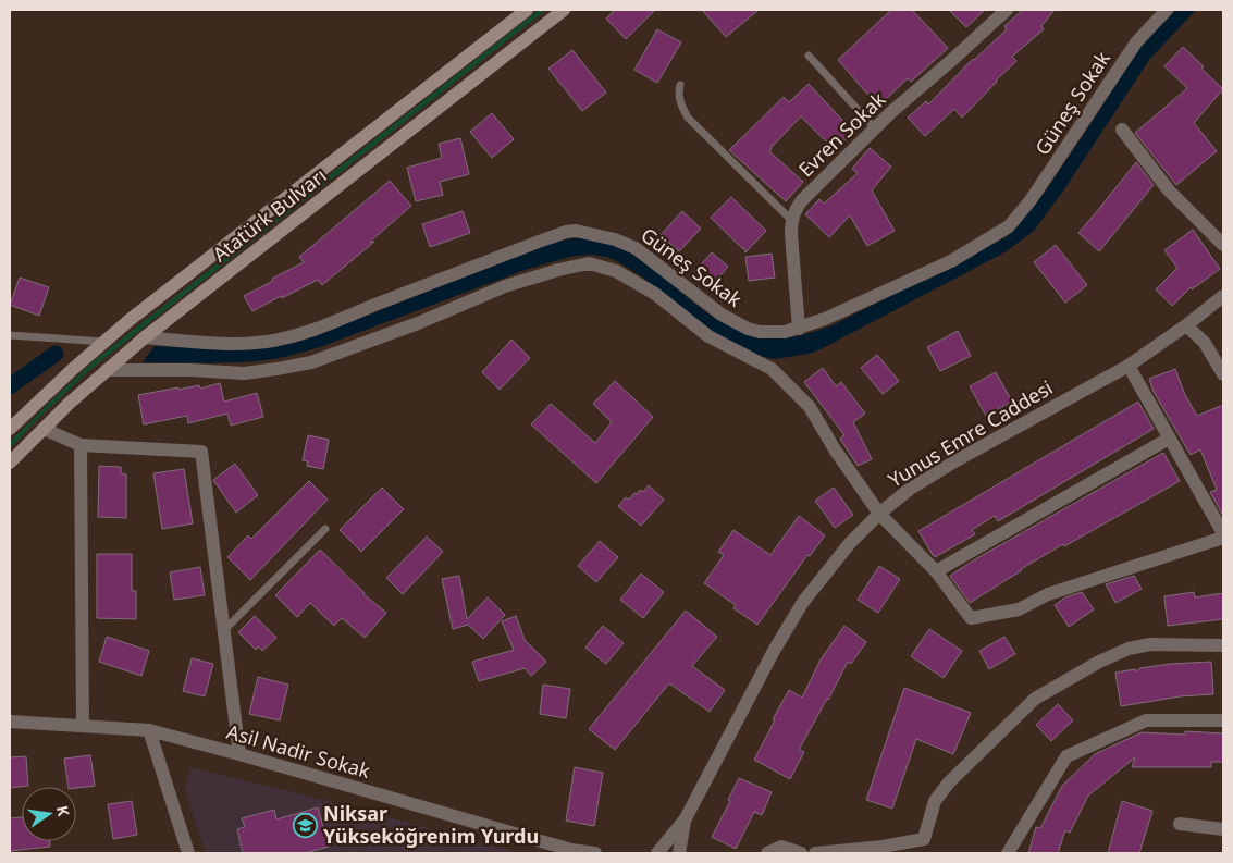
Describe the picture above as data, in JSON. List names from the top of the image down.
{
  "streets": {
    "main road": ["Atatürk Bulvarı"],
    "street": [
      "Güneş Sokak",
      "Evren Sokak",
      "Yunus Emre Caddesi",
      "Asil Nadir Sokak"
    ]
  },
  "crossings": [
    ["Güneş Sokak", "Atatürk Bulvarı"]
  ],
  "places": {
    "school or university": ["Niksar Yükseköğrenim Yurdu"]
  },
  "north": "right"
}
